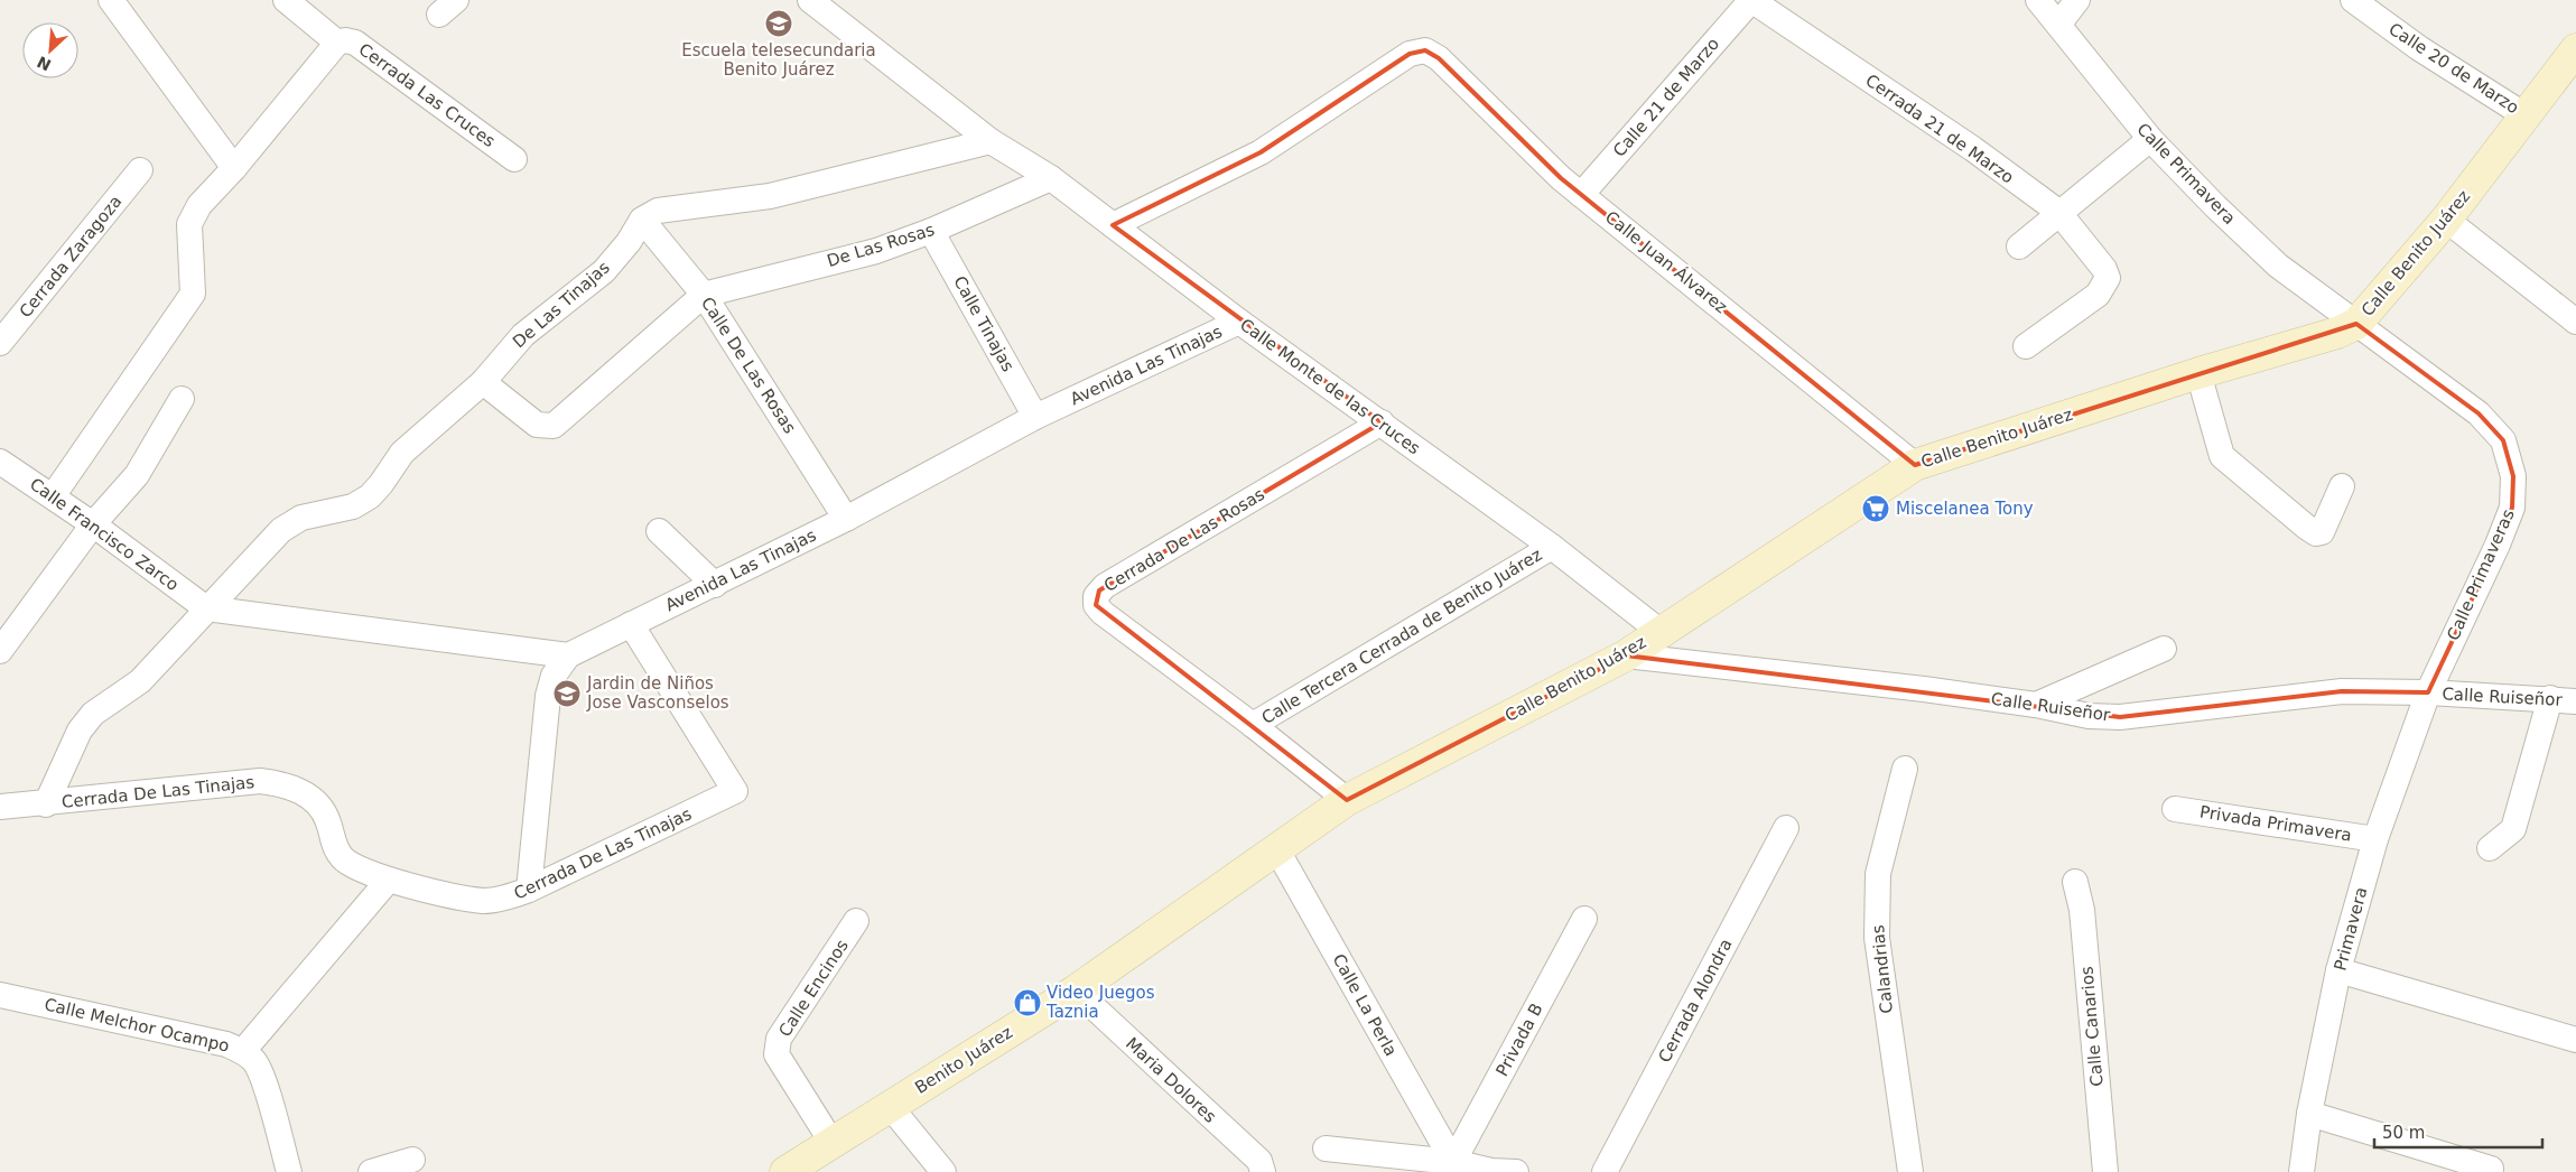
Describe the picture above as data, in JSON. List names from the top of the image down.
{
  "streets": {
    "street": [
      "Calle 20 de Marzo",
      "Cerrada Las Cruces",
      "Calle 21 de Marzo",
      "Cerrada 21 de Marzo",
      "Calle Primavera",
      "De Las Rosas",
      "Calle Benito Juárez",
      "Cerrada Zaragoza",
      "Calle Juan Álvarez",
      "De Las Tinajas",
      "Calle Tinajas",
      "Calle De Las Rosas",
      "Avenida Las Tinajas",
      "Calle Monte de las Cruces",
      "Calle Francisco Zarco",
      "Cerrada De Las Rosas",
      "Calle Primaveras",
      "Calle Tercera Cerrada de Benito Juárez",
      "Calle Ruiseñor",
      "Cerrada De Las Tinajas",
      "Privada Primavera",
      "Primavera",
      "Calandrias",
      "Calle Encinos",
      "Cerrada Alondra",
      "Calle La Perla",
      "Calle Melchor Ocampo",
      "Calle Canarios",
      "Privada B",
      "Benito Juárez",
      "Maria Dolores"
    ]
  },
  "crossings": [
    ["Calle 20 de Marzo", "Calle Benito Juárez"],
    ["Calle 21 de Marzo", "Cerrada 21 de Marzo"],
    ["Calle 21 de Marzo", "Calle Juan Álvarez"],
    ["Calle Primavera", "Calle Benito Juárez"],
    ["Calle Primavera", "Calle Primaveras"],
    ["De Las Rosas", "Calle Tinajas"],
    ["De Las Rosas", "Calle De Las Rosas"],
    ["De Las Rosas", "Calle Monte de las Cruces"],
    ["Calle Benito Juárez", "Calle Juan Álvarez"],
    ["Calle Benito Juárez", "Calle Monte de las Cruces"],
    ["Calle Benito Juárez", "Cerrada De Las Rosas"],
    ["Calle Benito Juárez", "Calle Primaveras"],
    ["Calle Benito Juárez", "Calle Ruiseñor"],
    ["Calle Benito Juárez", "Calle La Perla"],
    ["Calle Benito Juárez", "Benito Juárez"],
    ["Calle Juan Álvarez", "Calle Monte de las Cruces"],
    ["De Las Tinajas", "Calle De Las Rosas"],
    ["De Las Tinajas", "Calle Francisco Zarco"],
    ["De Las Tinajas", "Cerrada De Las Tinajas"],
    ["Calle Tinajas", "Avenida Las Tinajas"],
    ["Calle De Las Rosas", "Avenida Las Tinajas"],
    ["Avenida Las Tinajas", "Calle Monte de las Cruces"],
    ["Avenida Las Tinajas", "Cerrada De Las Tinajas"],
    ["Calle Monte de las Cruces", "Cerrada De Las Rosas"],
    ["Calle Monte de las Cruces", "Calle Tercera Cerrada de Benito Juárez"],
    ["Cerrada De Las Rosas", "Calle Tercera Cerrada de Benito Juárez"],
    ["Calle Primaveras", "Calle Ruiseñor"],
    ["Calle Primaveras", "Primavera"],
    ["Calle Ruiseñor", "Primavera"],
    ["Privada Primavera", "Primavera"],
    ["Calle Encinos", "Benito Juárez"],
    ["Calle La Perla", "Privada B"],
    ["Calle La Perla", "Benito Juárez"],
    ["Benito Juárez", "Maria Dolores"]
  ],
  "places": {
    "school or university": ["Escuela telesecundaria Benito Juárez", "Jardin de Niños Jose Vasconselos"],
    "supermarket": ["Miscelanea Tony"],
    "shop": ["Video Juegos Taznia"]
  },
  "scale_bar": "50 m",
  "north": "bottom left"
}
